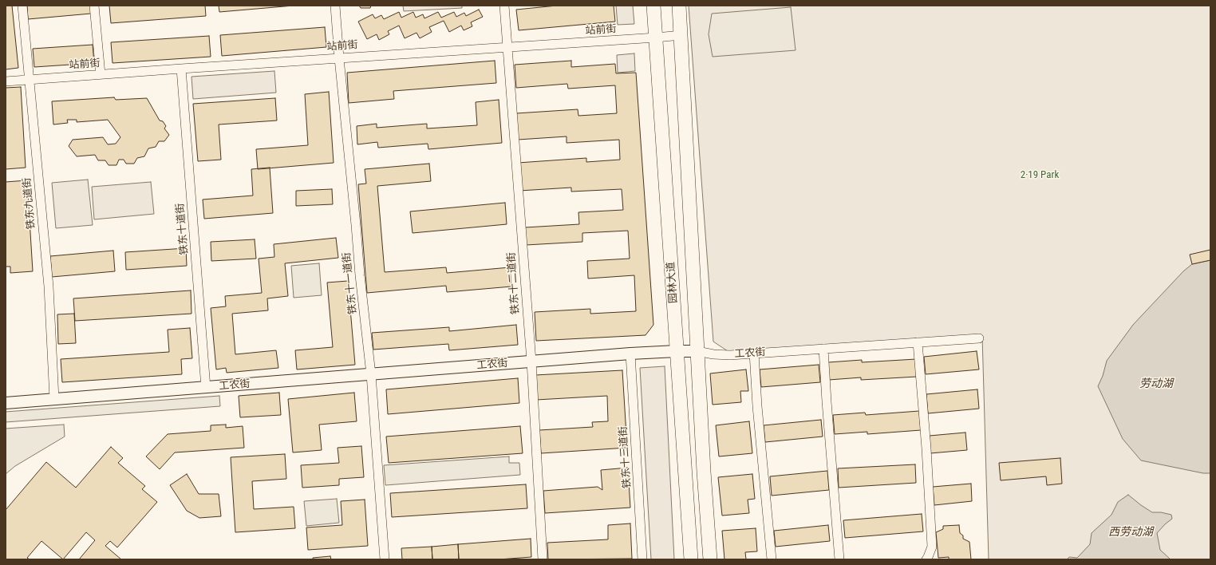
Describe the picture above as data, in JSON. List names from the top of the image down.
{
  "streets": {
    "main road": ["园林大道"],
    "street": [
      "站前街",
      "铁东九道街",
      "铁东十道街",
      "铁东十一道街",
      "铁东十二道街",
      "工农街",
      "铁东十三道街"
    ]
  },
  "crossings": [
    ["站前街", "铁东九道街"],
    ["站前街", "铁东十道街"],
    ["站前街", "园林大道"],
    ["站前街", "铁东十一道街"],
    ["站前街", "铁东十二道街"],
    ["铁东九道街", "工农街"],
    ["铁东十道街", "工农街"],
    ["园林大道", "工农街"],
    ["铁东十一道街", "工农街"],
    ["铁东十二道街", "工农街"],
    ["工农街", "铁东十三道街"]
  ],
  "water": ["劳动湖", "西劳动湖"],
  "parks": ["2·19 Park"]
}
